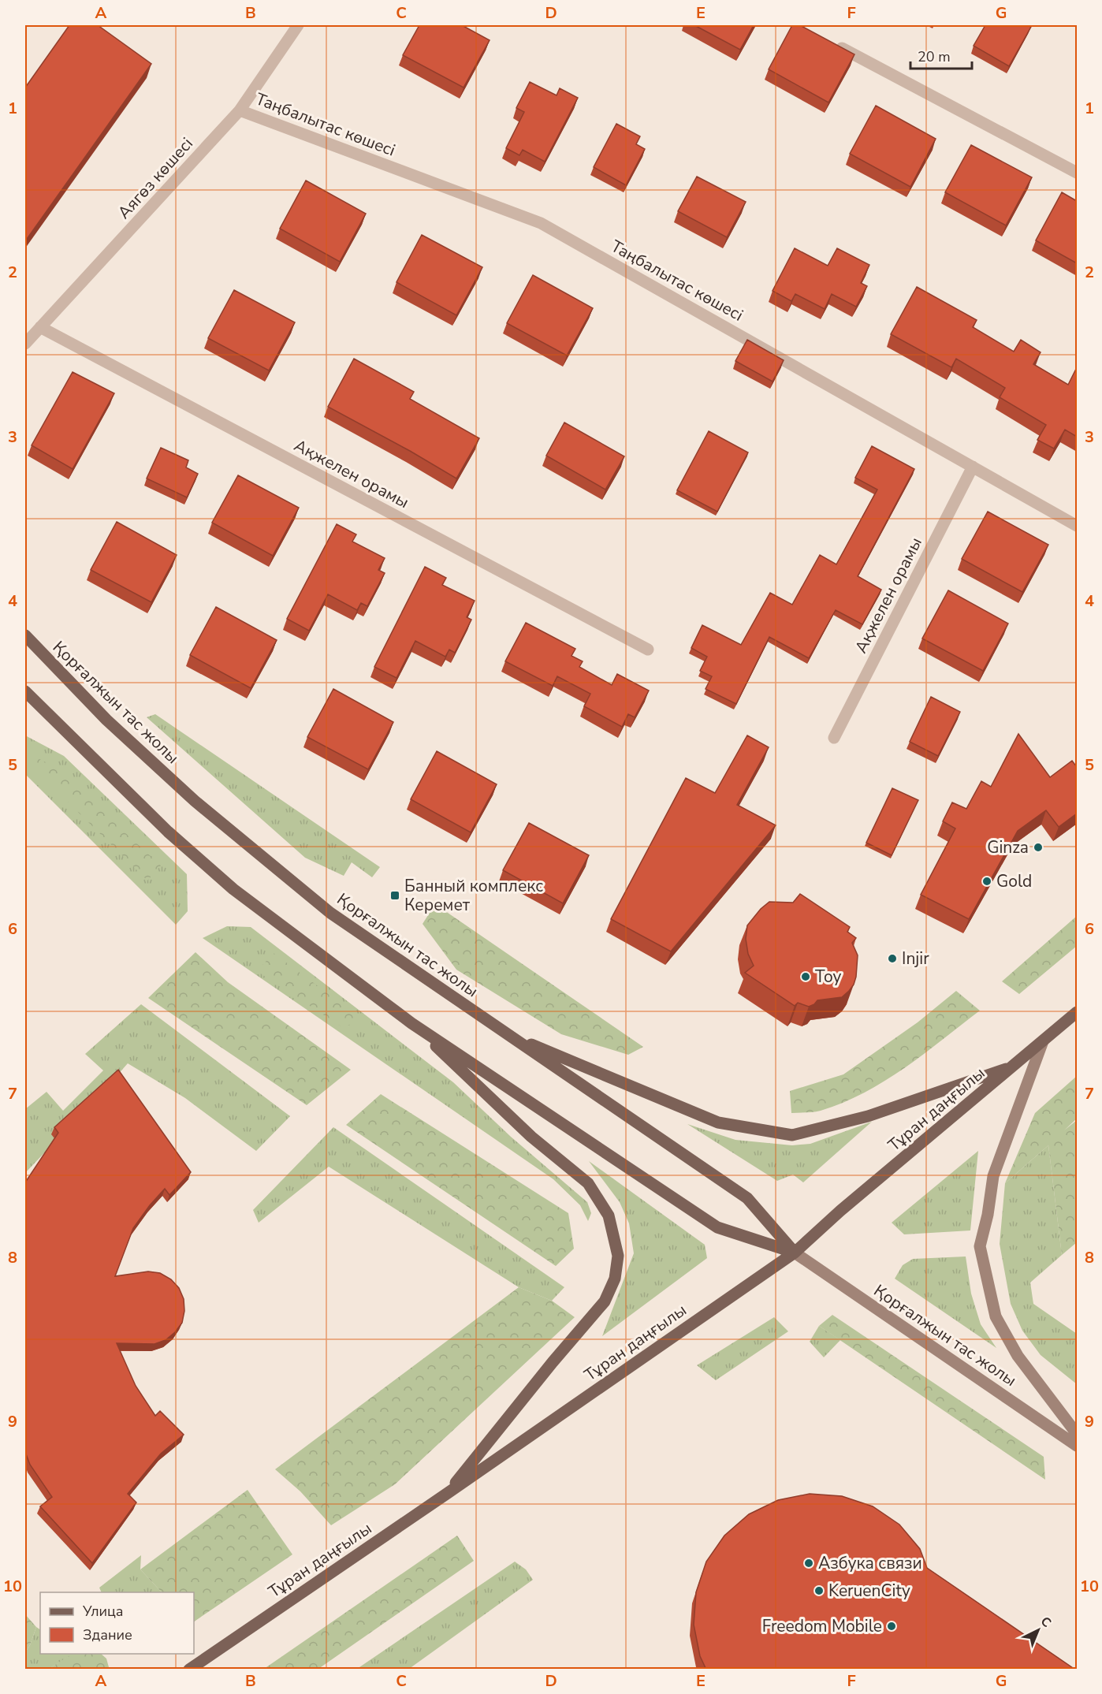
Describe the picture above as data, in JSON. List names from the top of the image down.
{
  "streets": {
    "main road": ["Қорғалжын тас жолы", "Тұран даңғылы"],
    "street": ["Таңбалытас көшесі", "Аягөз көшесі", "Ақжелен орамы"]
  },
  "crossings": [
    ["Таңбалытас көшесі", "Аягөз көшесі"],
    ["Таңбалытас көшесі", "Ақжелен орамы"],
    ["Аягөз көшесі", "Ақжелен орамы"],
    ["Қорғалжын тас жолы", "Тұран даңғылы"]
  ],
  "places": {
    "other": [
      "Ginza",
      "Gold",
      "Injir",
      "Toy",
      "Азбука связи",
      "KeruenCity",
      "Freedom Mobile"
    ],
    "transit": ["Банный комплекс Керемет"]
  },
  "legend": ["Улица", "Здание"],
  "scale_bar": "20 m",
  "north": "top right",
  "grid": {
    "columns": [
      "A",
      "B",
      "C",
      "D",
      "E",
      "F",
      "G"
    ],
    "rows": [
      "1",
      "2",
      "3",
      "4",
      "5",
      "6",
      "7",
      "8",
      "9",
      "10"
    ]
  }
}
